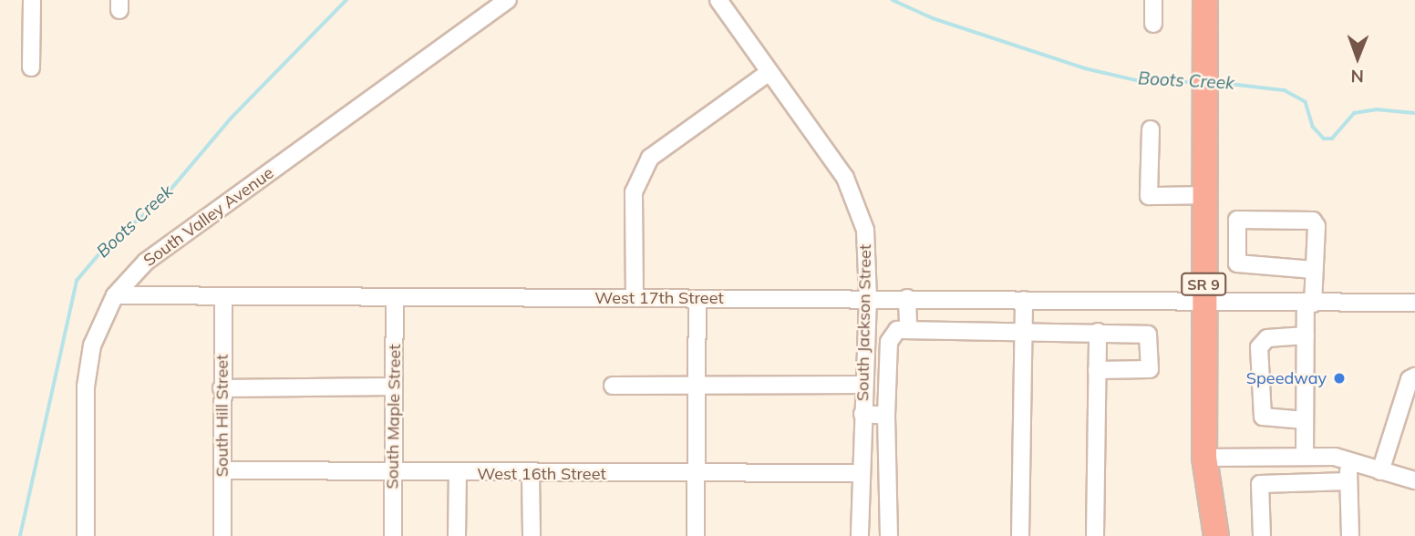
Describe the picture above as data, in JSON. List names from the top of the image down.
{
  "streets": {
    "highway": ["SR 9"],
    "street": [
      "South Valley Avenue",
      "West 17th Street",
      "South Jackson Street",
      "South Hill Street",
      "South Maple Street",
      "West 16th Street"
    ]
  },
  "crossings": [
    ["South Valley Avenue", "West 17th Street"],
    ["SR 9", "West 17th Street"],
    ["West 17th Street", "South Jackson Street"],
    ["West 17th Street", "South Hill Street"],
    ["West 17th Street", "South Maple Street"],
    ["South Jackson Street", "West 16th Street"],
    ["South Hill Street", "West 16th Street"],
    ["South Maple Street", "West 16th Street"]
  ],
  "water": ["Boots Creek"],
  "places": ["Speedway"],
  "north": "bottom"
}
